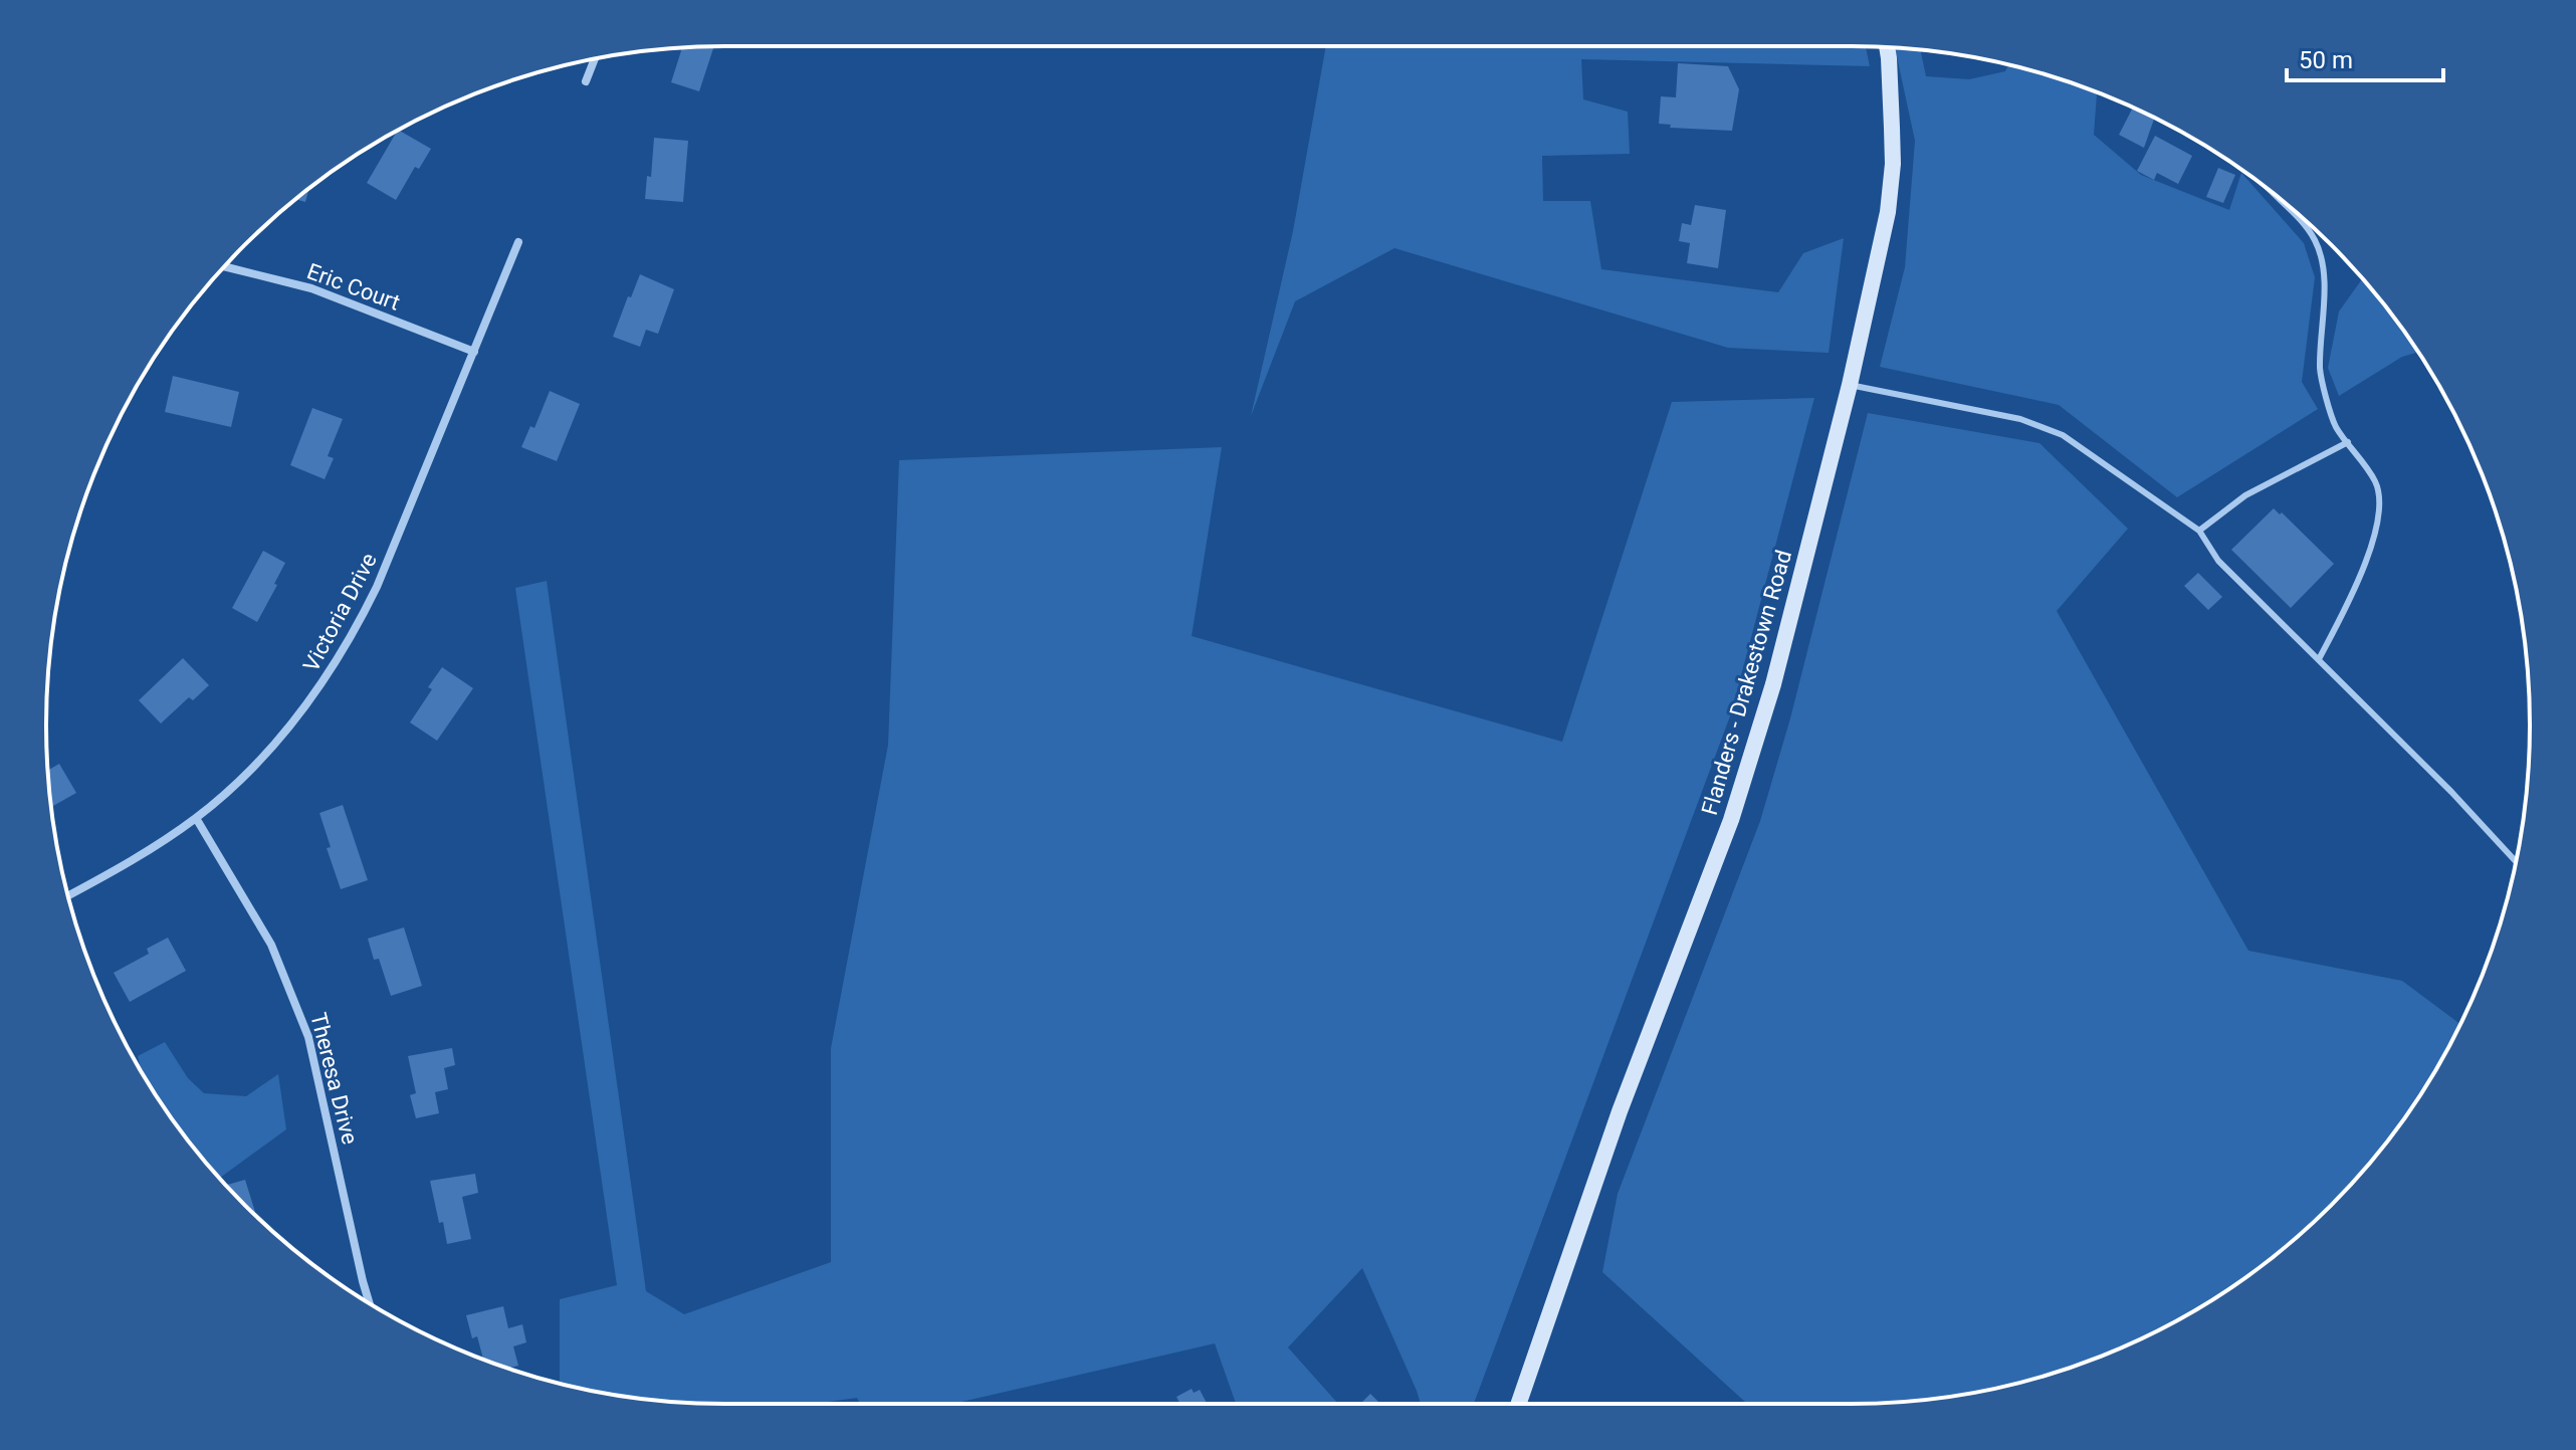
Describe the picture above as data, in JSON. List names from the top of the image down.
{
  "streets": {
    "street": [
      "Eric Court",
      "Victoria Drive",
      "Flanders - Drakestown Road",
      "Theresa Drive"
    ]
  },
  "crossings": [
    ["Eric Court", "Victoria Drive"],
    ["Victoria Drive", "Theresa Drive"]
  ],
  "scale_bar": "50 m"
}
